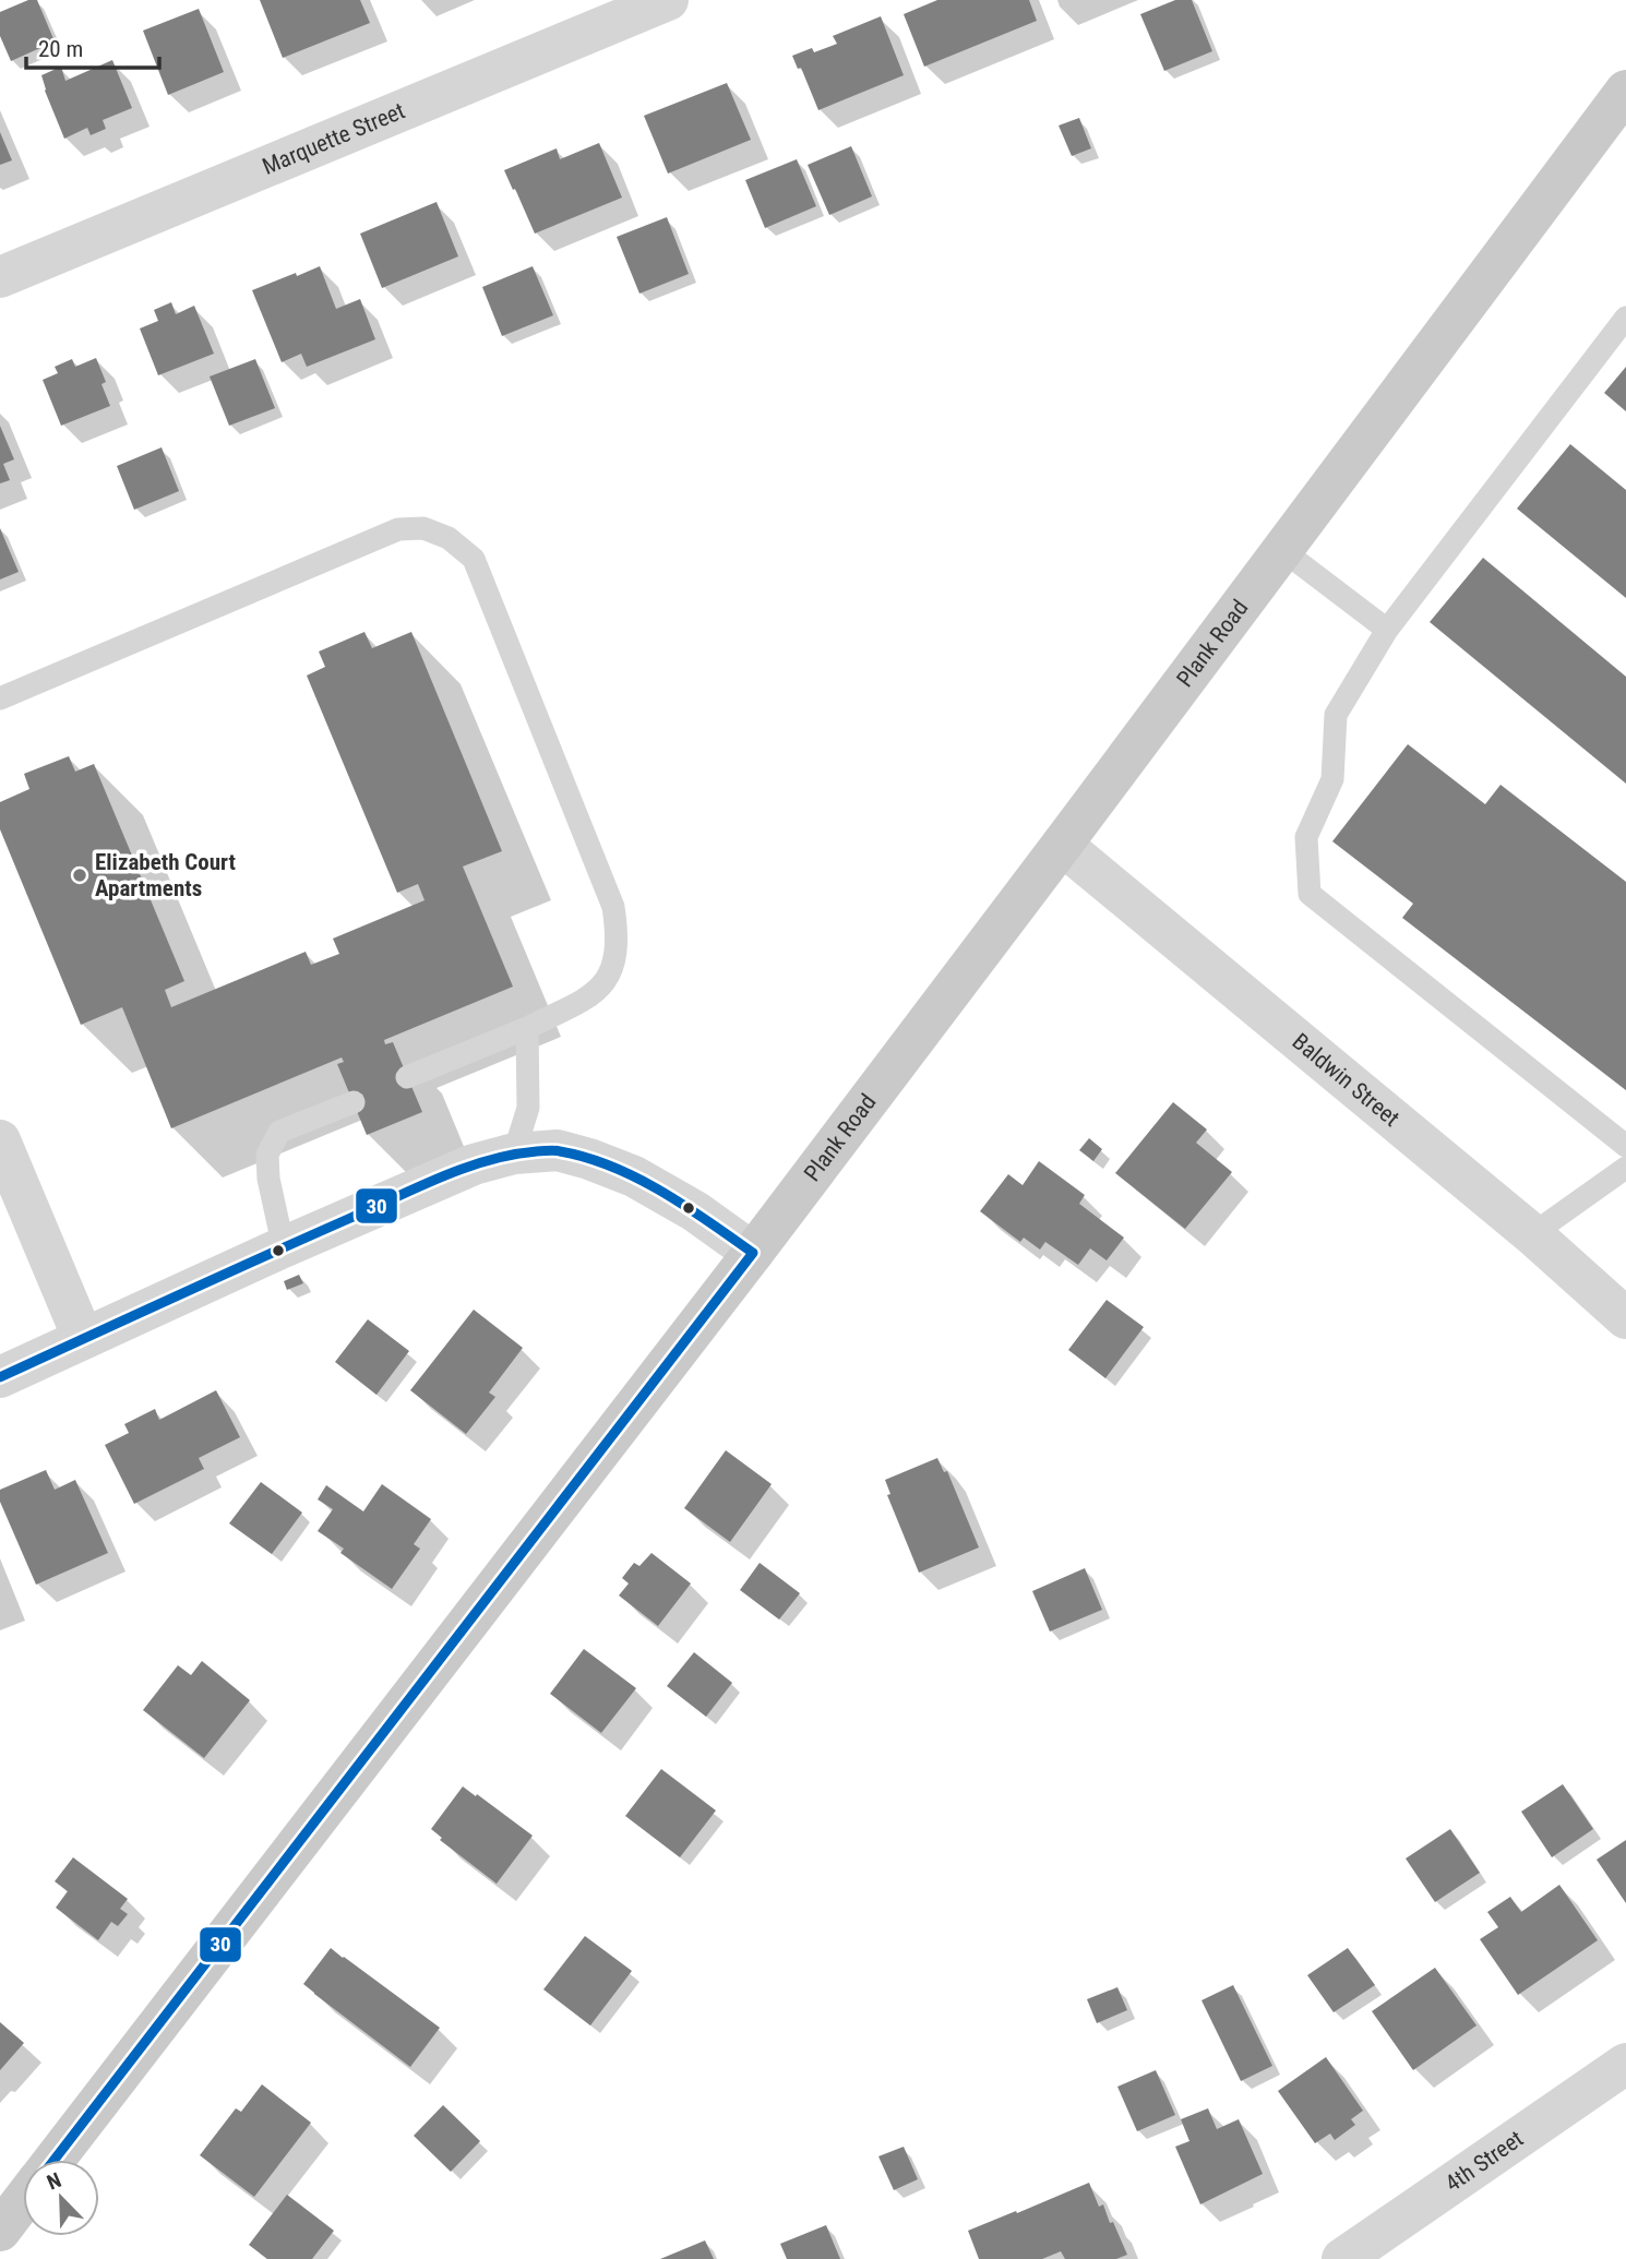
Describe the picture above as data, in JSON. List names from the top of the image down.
{
  "streets": {
    "main road": ["Plank Road"],
    "street": ["Marquette Street", "Baldwin Street", "4th Street"]
  },
  "crossings": [
    ["Plank Road", "Baldwin Street"]
  ],
  "places": ["Elizabeth Court Apartments"],
  "lines": ["transit line 30"],
  "scale_bar": "20 m",
  "north": "top left"
}
